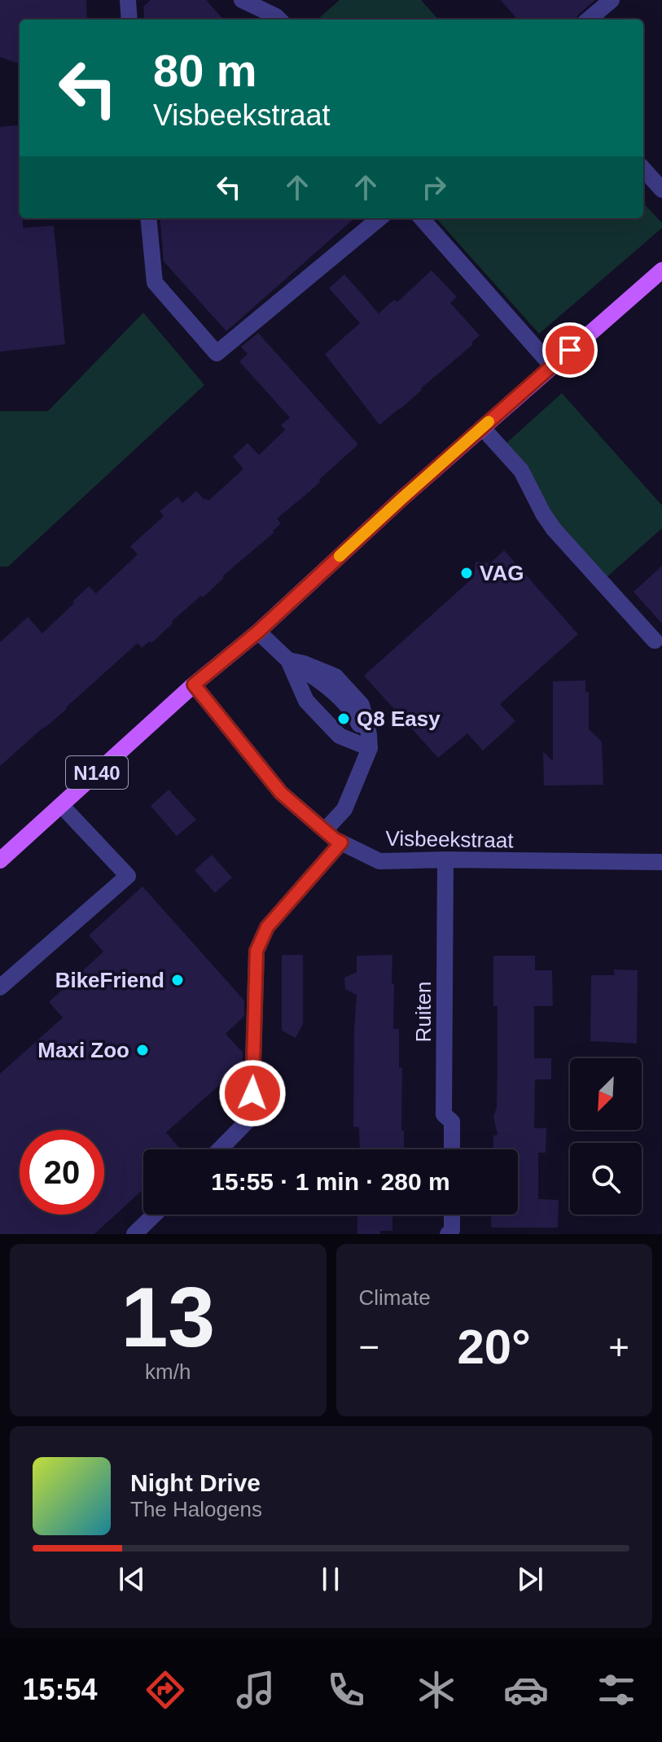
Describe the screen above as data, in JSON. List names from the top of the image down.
{
  "streets": {
    "main road": ["N140"],
    "street": ["Visbeekstraat", "Ruiten"]
  },
  "crossings": [
    ["N140", "Visbeekstraat"],
    ["Visbeekstraat", "Ruiten"]
  ],
  "places": [
    "VAG",
    "Q8 Easy",
    "BikeFriend",
    "Maxi Zoo"
  ],
  "north": "bottom left",
  "page": {
    "turn": ["80 m", "Visbeekstraat"],
    "limit": "20",
    "trip": "15:55 · 1 min · 280 m",
    "tile": [
      ["13", "km/h"],
      "Climate"
    ],
    "heat": ["−", "20°", "+"],
    "song": ["Night Drive", "The Halogens"],
    "tabs": "15:54"
  }
}
